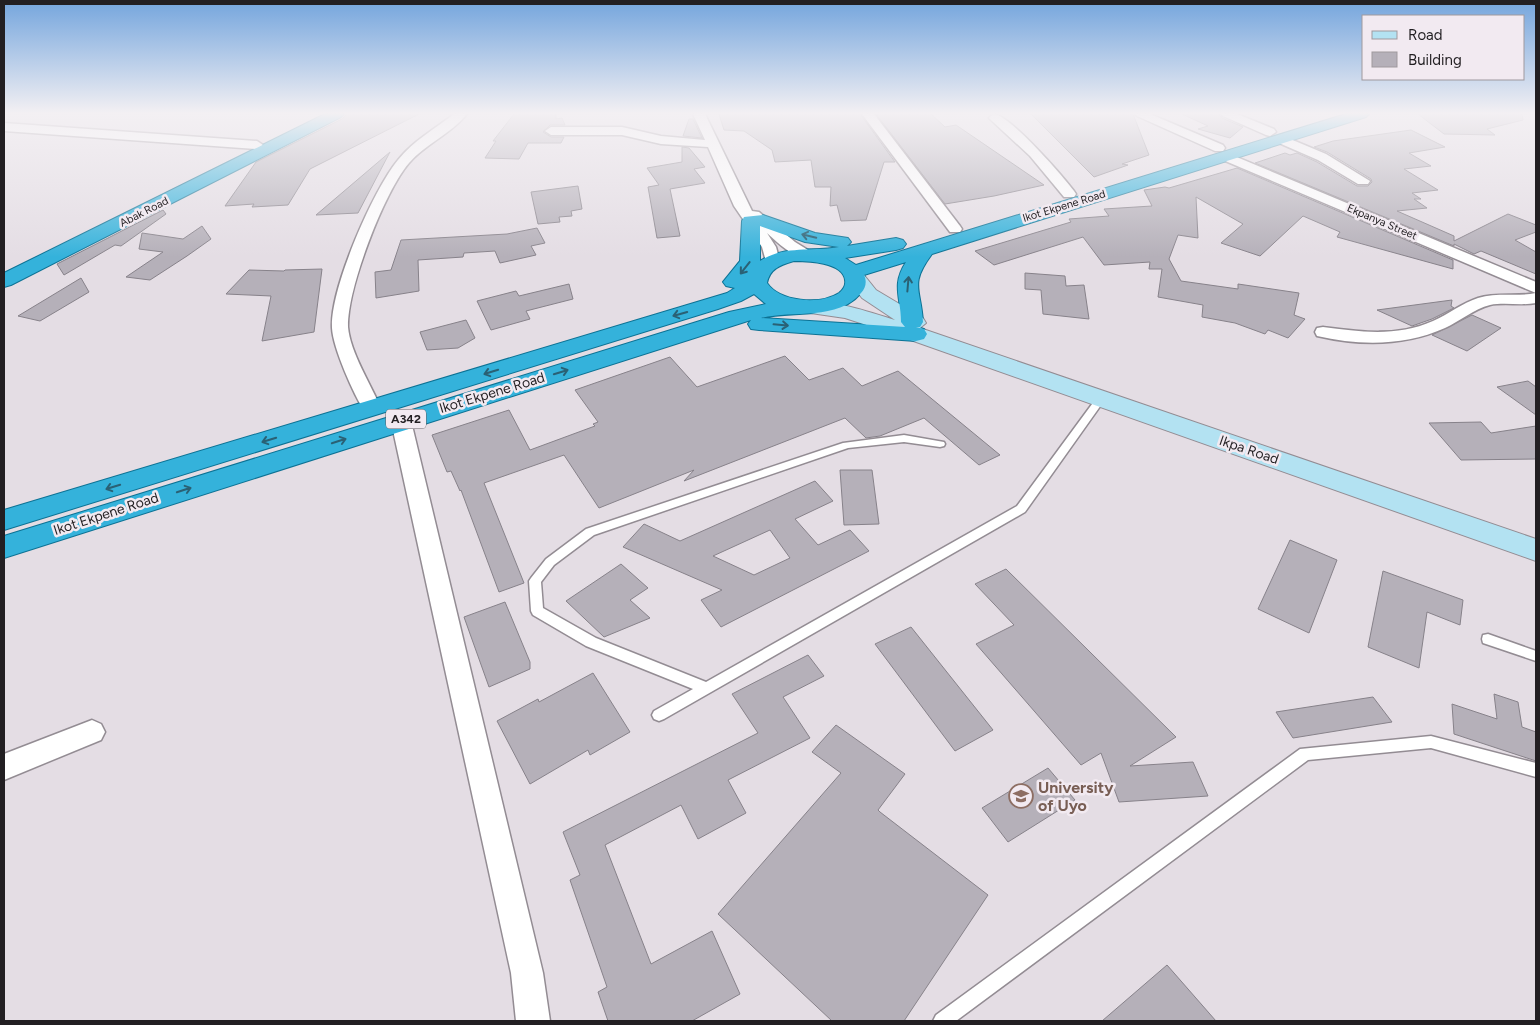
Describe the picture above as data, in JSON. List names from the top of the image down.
{
  "streets": {
    "highway": ["Ikot Ekpene Road", "Abak Road", "A342"],
    "main road": ["Ikpa Road"],
    "street": ["Ekpanya Street"]
  },
  "crossings": [
    ["Ikot Ekpene Road", "A342"]
  ],
  "places": {
    "school or university": ["University of Uyo"]
  },
  "legend": ["Road", "Building"]
}
